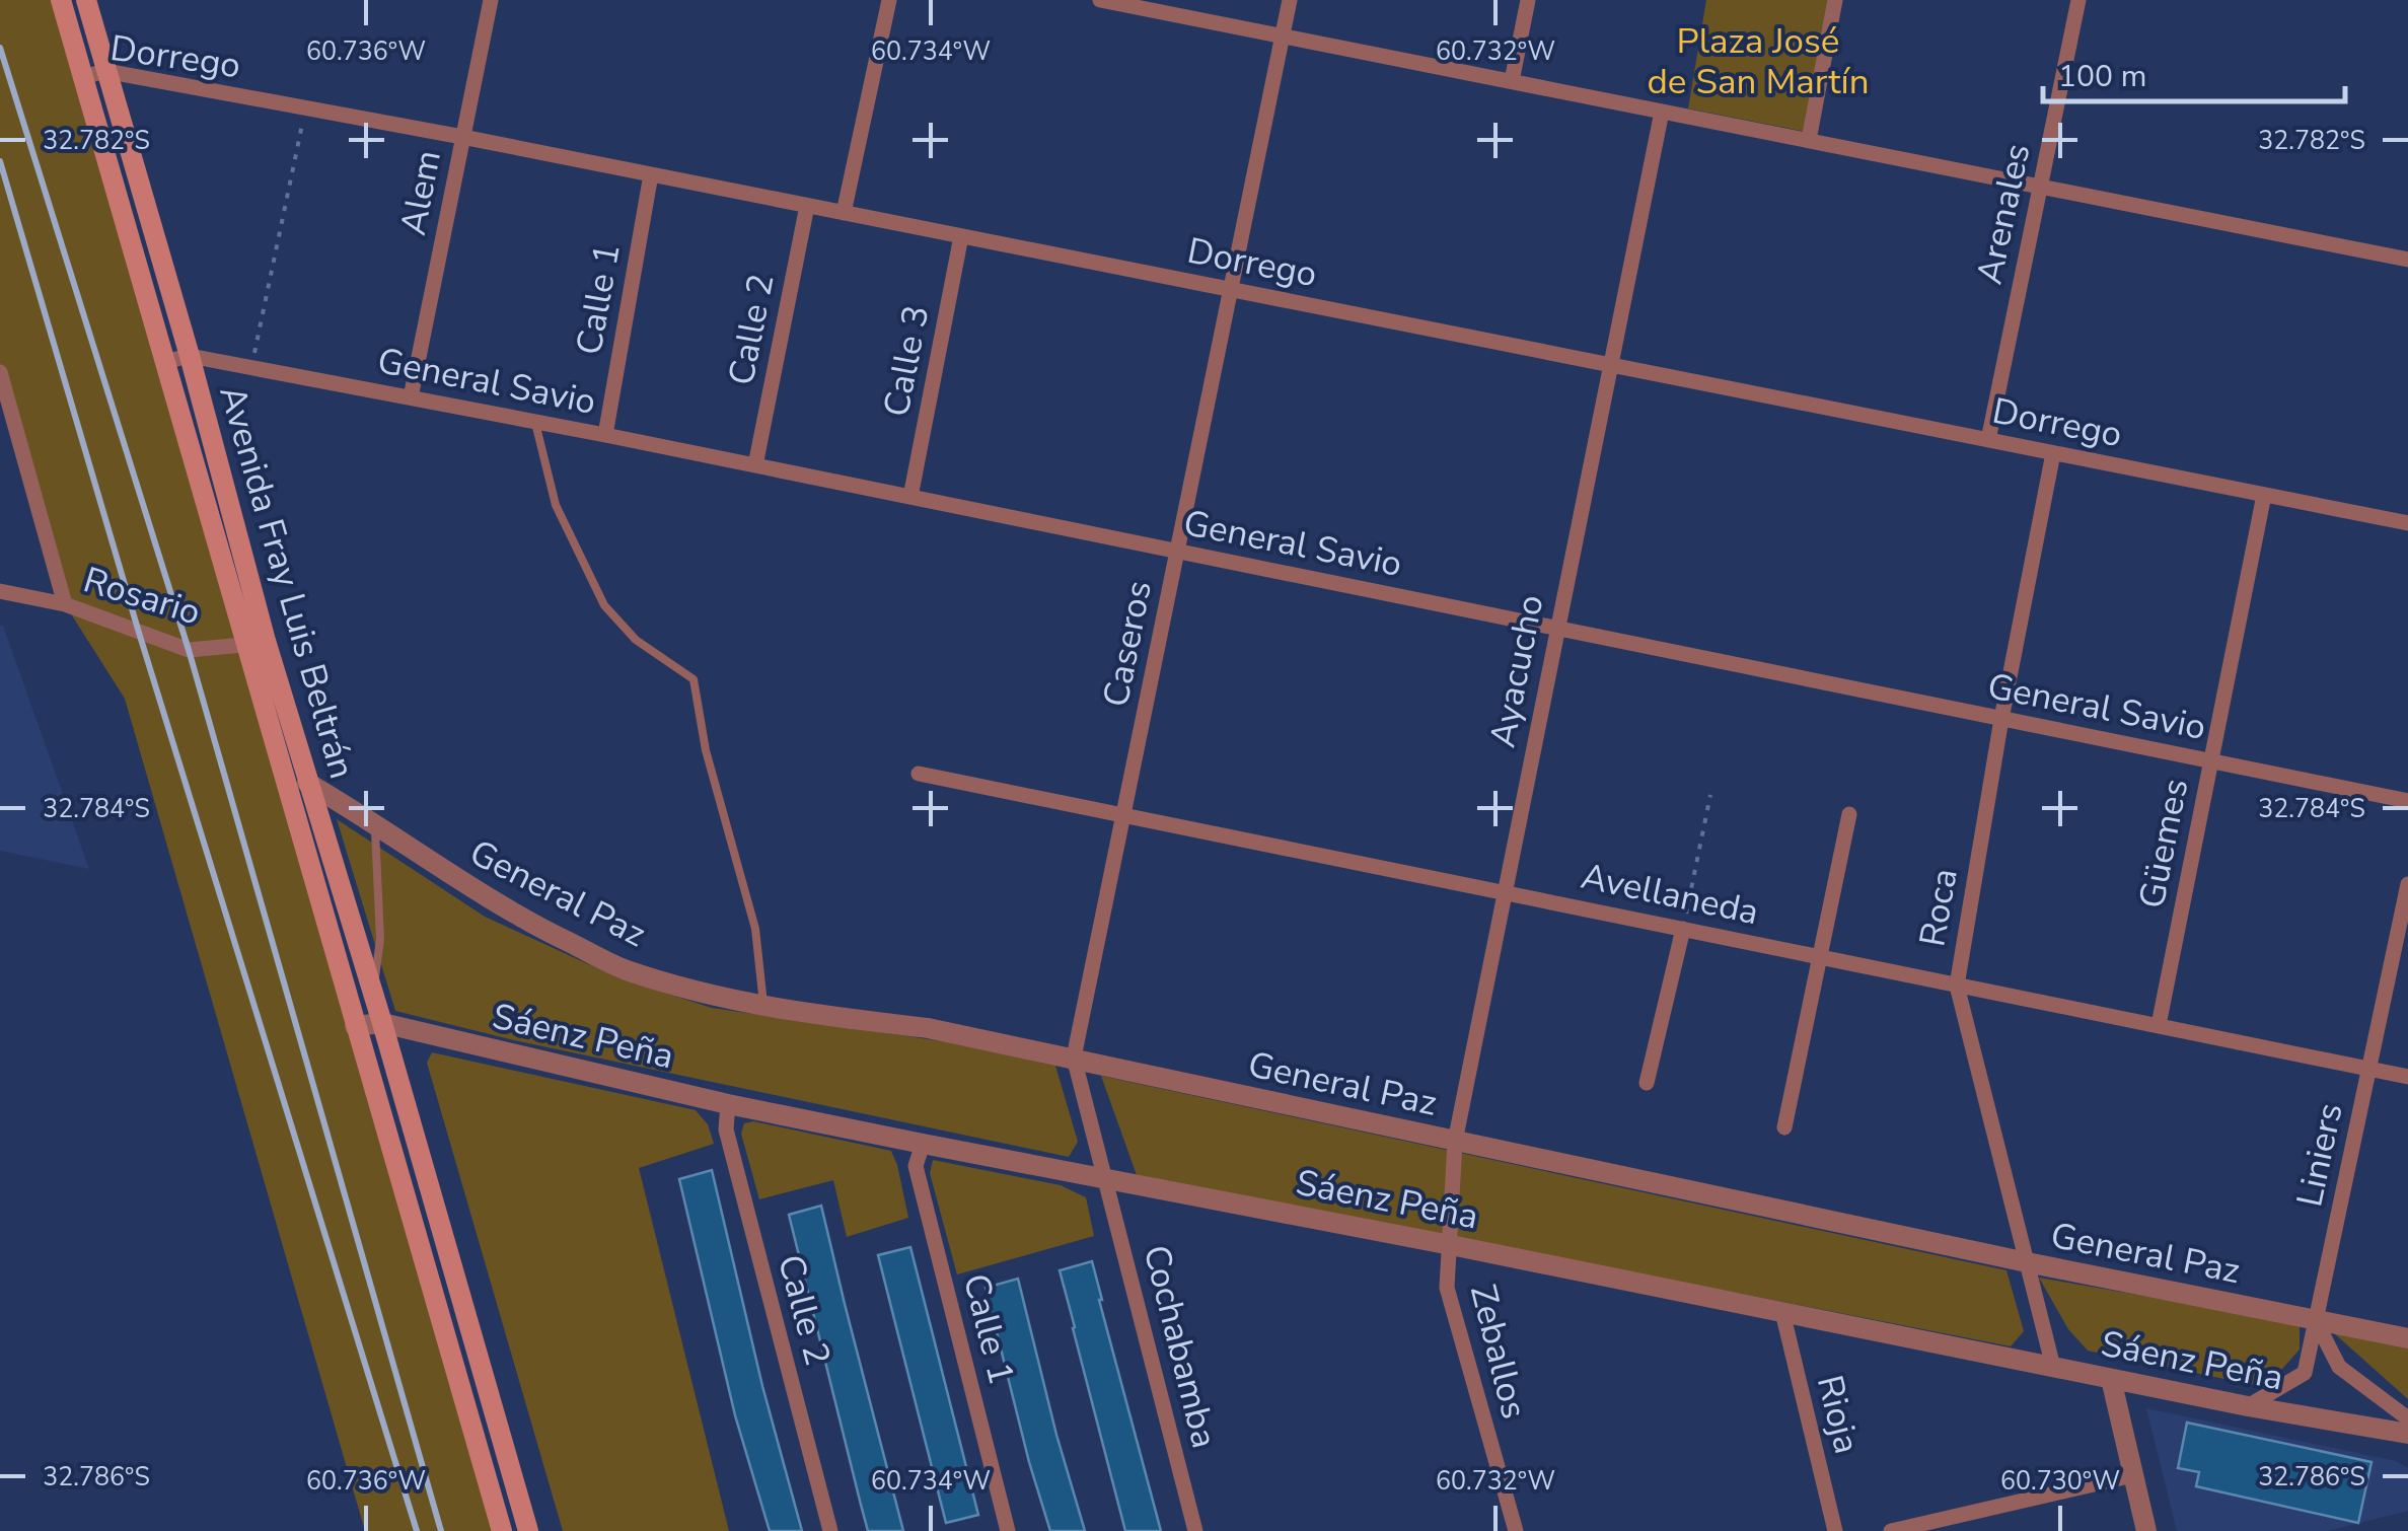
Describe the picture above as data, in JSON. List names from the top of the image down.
{
  "streets": {
    "main road": ["Avenida Fray Luis Beltrán"],
    "street": [
      "Dorrego",
      "Alem",
      "Arenales",
      "Calle 1",
      "Calle 2",
      "Calle 3",
      "General Savio",
      "Rosario",
      "Caseros",
      "Ayacucho",
      "Güemes",
      "General Paz",
      "Avellaneda",
      "Roca",
      "Sáenz Peña",
      "Liniers",
      "Cochabamba",
      "Zeballos",
      "Rioja"
    ]
  },
  "crossings": [
    ["Dorrego", "Alem"],
    ["Dorrego", "Arenales"],
    ["Dorrego", "Calle 1"],
    ["Dorrego", "Calle 2"],
    ["Dorrego", "Calle 3"],
    ["Dorrego", "Avenida Fray Luis Beltrán"],
    ["Dorrego", "Caseros"],
    ["Dorrego", "Ayacucho"],
    ["Dorrego", "Güemes"],
    ["Dorrego", "Roca"],
    ["Alem", "General Savio"],
    ["Calle 1", "General Savio"],
    ["Calle 1", "Sáenz Peña"],
    ["Calle 2", "General Savio"],
    ["Calle 2", "Sáenz Peña"],
    ["Calle 3", "General Savio"],
    ["General Savio", "Avenida Fray Luis Beltrán"],
    ["General Savio", "Caseros"],
    ["General Savio", "Ayacucho"],
    ["General Savio", "Güemes"],
    ["General Savio", "Roca"],
    ["Avenida Fray Luis Beltrán", "Rosario"],
    ["Avenida Fray Luis Beltrán", "General Paz"],
    ["Avenida Fray Luis Beltrán", "Sáenz Peña"],
    ["Caseros", "General Paz"],
    ["Caseros", "Avellaneda"],
    ["Caseros", "Sáenz Peña"],
    ["Caseros", "Cochabamba"],
    ["Ayacucho", "General Paz"],
    ["Ayacucho", "Avellaneda"],
    ["Ayacucho", "Sáenz Peña"],
    ["Ayacucho", "Zeballos"],
    ["Güemes", "Avellaneda"],
    ["General Paz", "Roca"],
    ["General Paz", "Liniers"],
    ["Avellaneda", "Roca"],
    ["Avellaneda", "Liniers"],
    ["Roca", "Sáenz Peña"],
    ["Sáenz Peña", "Liniers"],
    ["Sáenz Peña", "Cochabamba"],
    ["Sáenz Peña", "Zeballos"],
    ["Sáenz Peña", "Rioja"]
  ],
  "parks": ["Plaza José de San Martín"],
  "scale_bar": "100 m",
  "coordinates": [
    "60.736°W",
    "60.734°W",
    "60.732°W",
    "32.782°S",
    "32.784°S",
    "32.786°S",
    "60.730°W"
  ]
}
